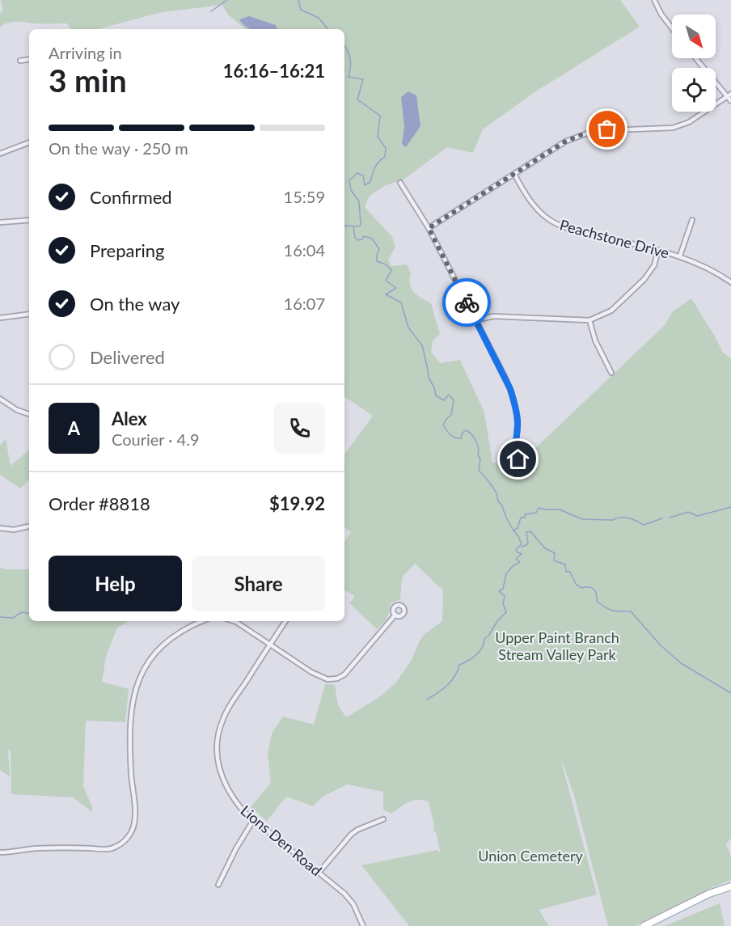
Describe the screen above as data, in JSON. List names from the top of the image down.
{
  "streets": {
    "street": ["Peachstone Drive", "Lions Den Road"]
  },
  "parks": ["Upper Paint Branch Stream Valley Park", "Union Cemetery"],
  "north": "bottom right",
  "page": {
    "heading": ["3 min", "Arriving in", "16:16–16:21"],
    "panel": [
      "Alex",
      "Courier · 4.9",
      "Order #8818",
      "$19.92"
    ],
    "bar": "On the way · 250 m",
    "list": [
      ["Confirmed", "15:59"],
      ["Preparing", "16:04"],
      ["On the way", "16:07"],
      "Delivered"
    ],
    "round": "A",
    "buttons": ["Help", "Share"]
  }
}
